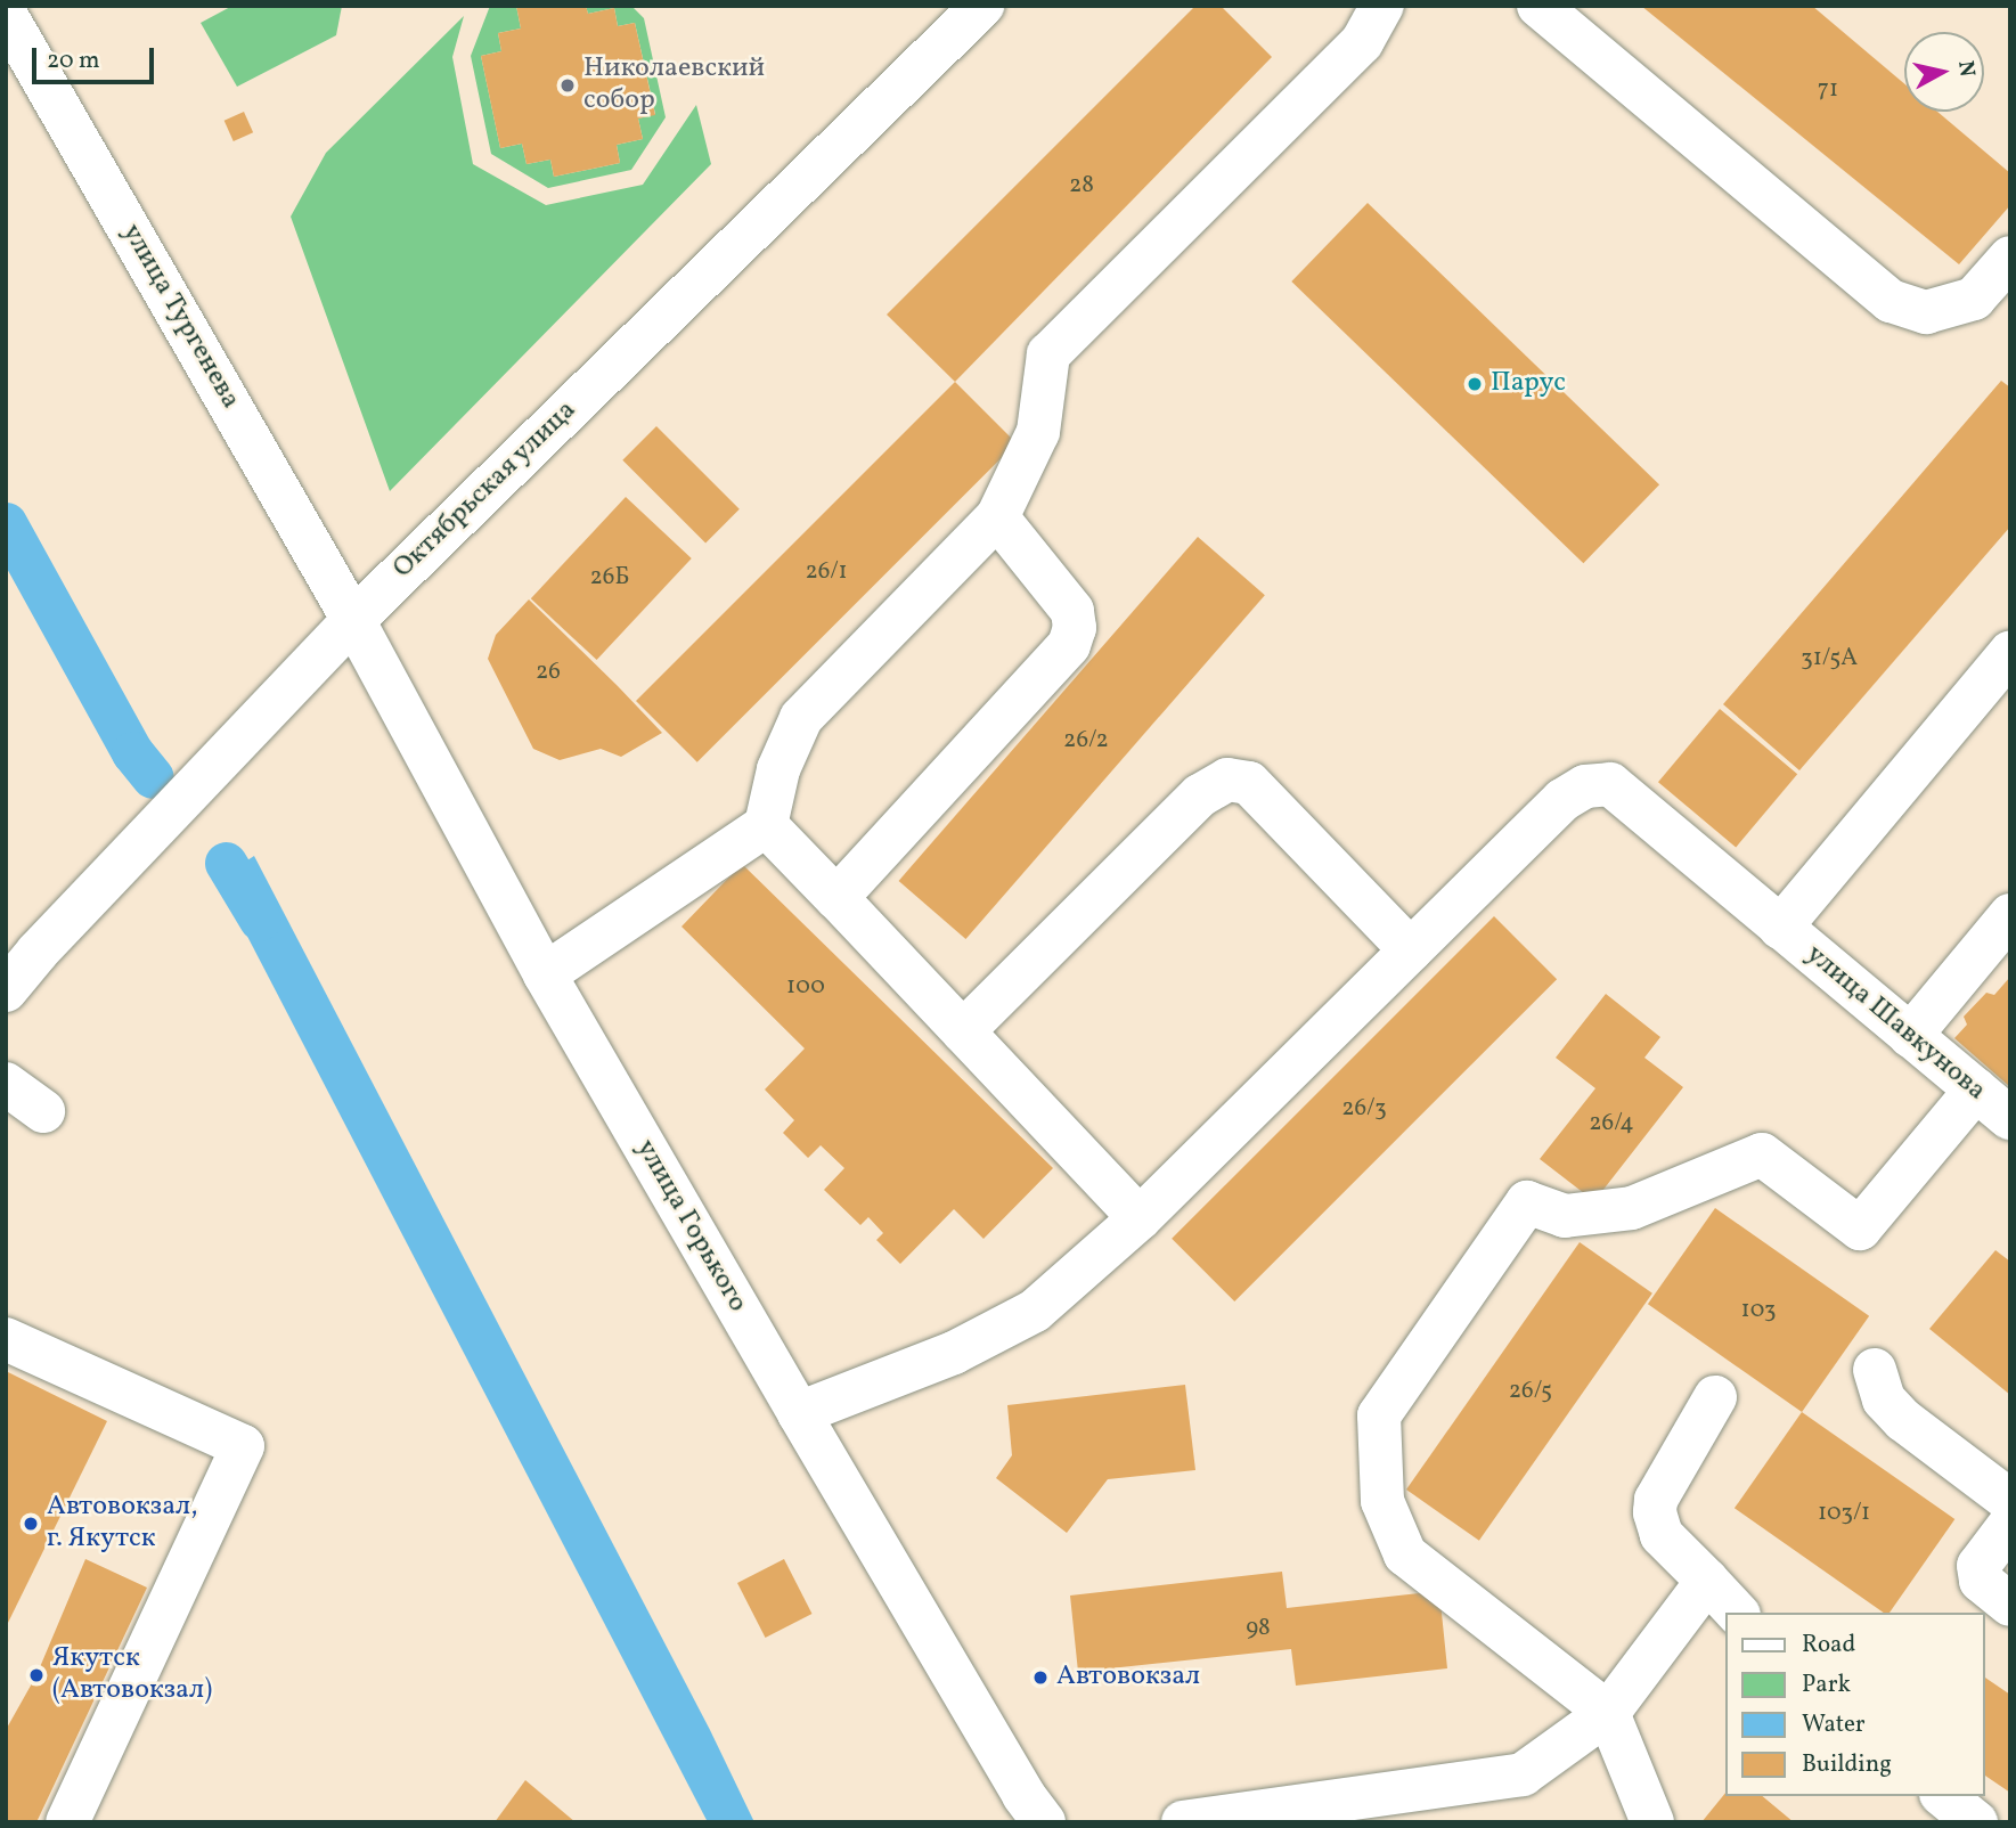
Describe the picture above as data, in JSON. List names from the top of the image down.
{
  "streets": {
    "street": [
      "улица Тургенева",
      "Октябрьская улица",
      "улица Шавкунова",
      "улица Горького"
    ]
  },
  "crossings": [
    ["улица Тургенева", "Октябрьская улица"],
    ["улица Тургенева", "улица Горького"],
    ["Октябрьская улица", "улица Горького"]
  ],
  "places": [
    "Николаевский собор",
    "Парус",
    "Автовокзал, г. Якутск",
    "Якутск (Автовокзал)",
    "Автовокзал"
  ],
  "house_numbers": [
    "71",
    "28",
    "26/1",
    "26Б",
    "31/5А",
    "26",
    "26/2",
    "100",
    "26/3",
    "26/4",
    "103",
    "26/5",
    "103/1",
    "98"
  ],
  "legend": [
    "Road",
    "Park",
    "Water",
    "Building"
  ],
  "scale_bar": "20 m",
  "north": "right"
}
